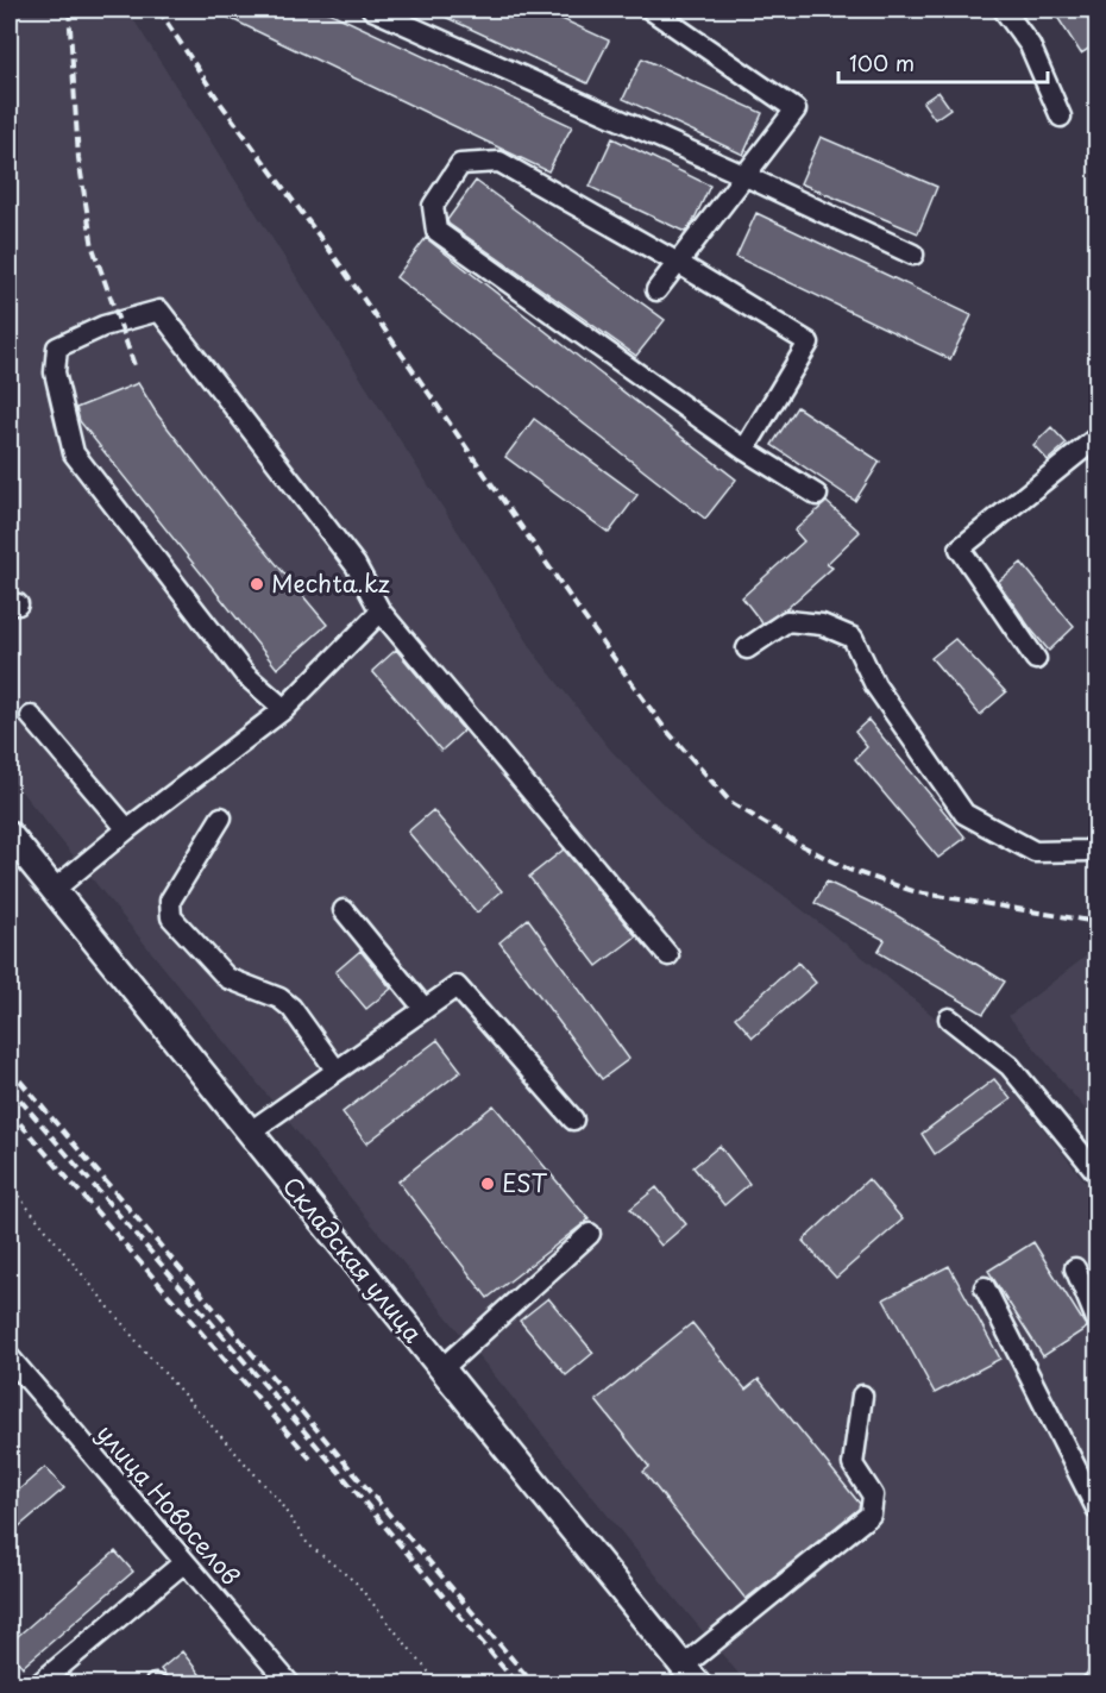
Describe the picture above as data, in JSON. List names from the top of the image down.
{
  "streets": {
    "main road": ["Складская улица"],
    "street": ["улица Новоселов"]
  },
  "places": ["Mechta.kz", "EST"],
  "scale_bar": "100 m"
}
